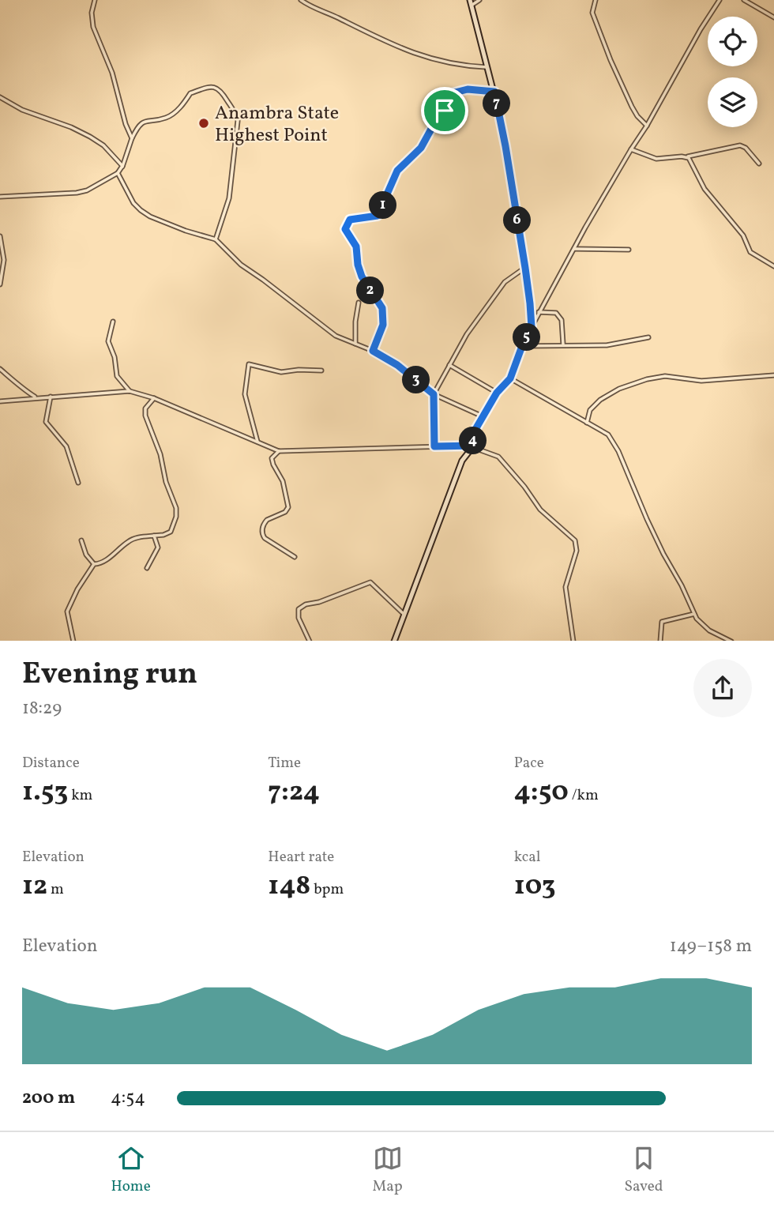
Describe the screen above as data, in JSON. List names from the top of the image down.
{
  "places": ["Anambra State Highest Point"],
  "page": {
    "pins": [
      "7",
      "1",
      "6",
      "2",
      "5",
      "3",
      "4"
    ],
    "heading": ["Evening run", "18:29"],
    "stats": [
      ["Distance", "1.53 km"],
      ["Time", "7:24"],
      ["Pace", "4:50 /km"],
      ["Elevation", "12 m"],
      ["Heart rate", "148 bpm"],
      ["kcal", "103"]
    ],
    "chart": ["Elevation", "149–158 m"],
    "list": [
      {
        "name": "200 m",
        "note": "4:54"
      }
    ],
    "tabs": ["Home", "Map", "Saved"]
  }
}
